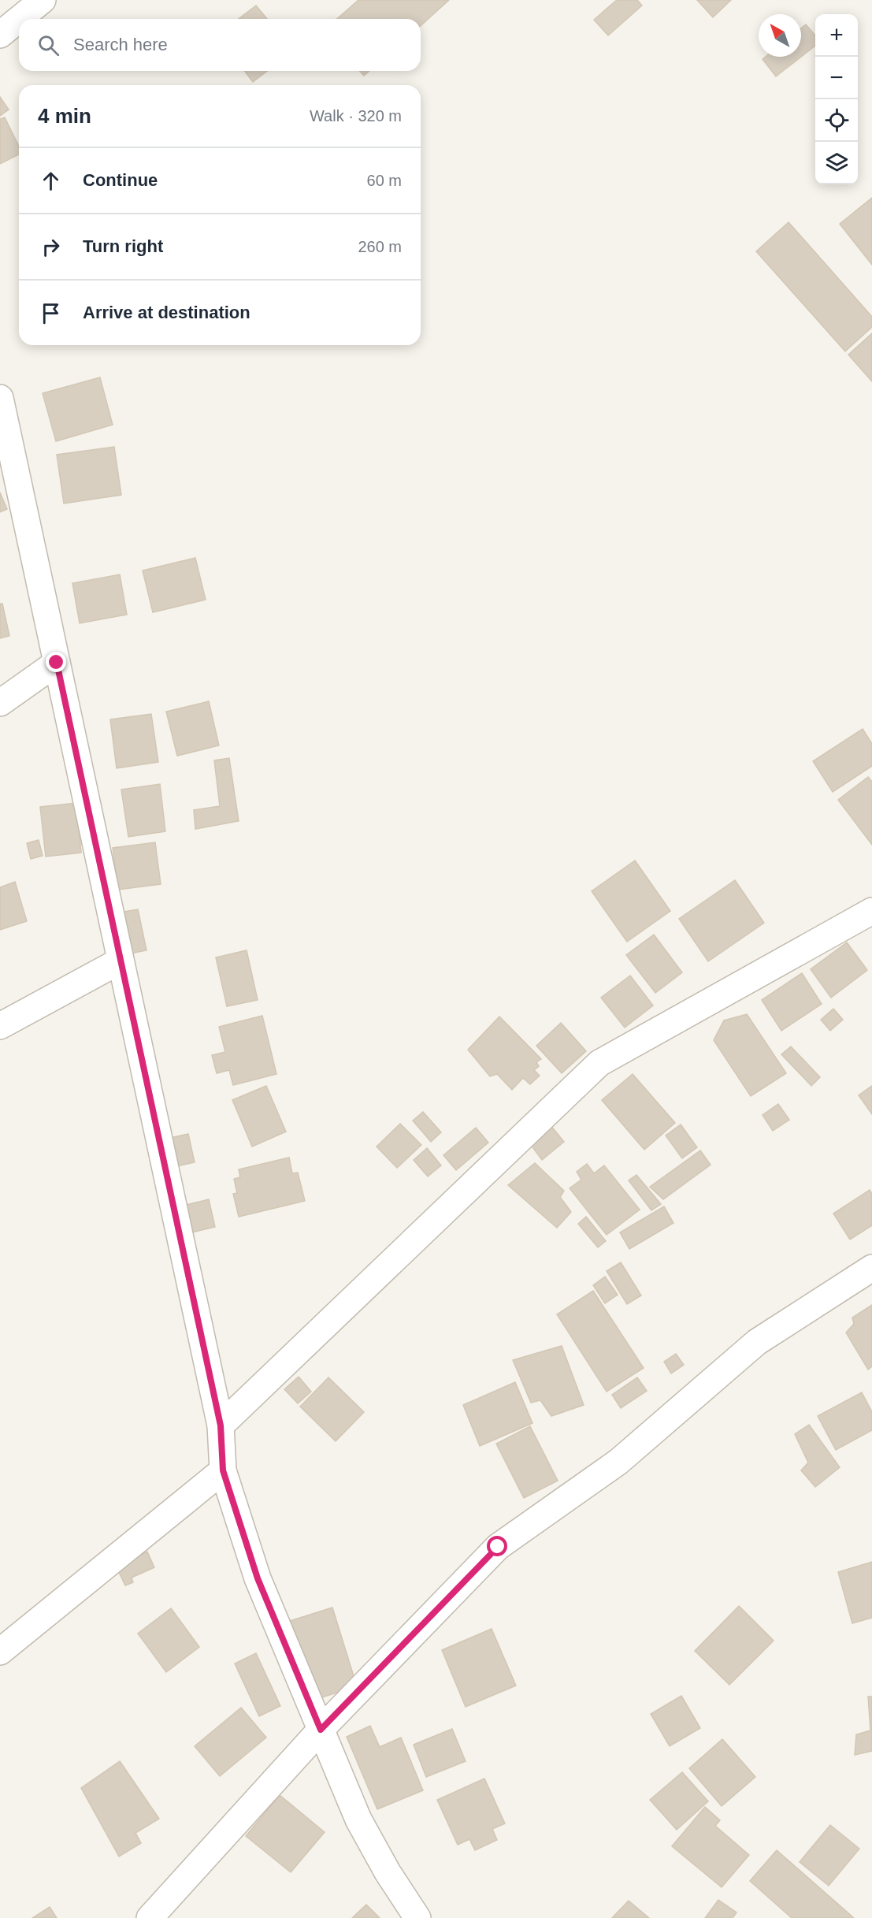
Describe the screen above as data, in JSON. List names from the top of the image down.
{
  "north": "top left",
  "page": {
    "map_buttons": ["+", "−"],
    "search": "Search here",
    "heading": ["4 min", "Walk · 320 m"],
    "list": [
      ["Continue", "60 m"],
      ["Turn right", "260 m"],
      "Arrive at destination"
    ]
  }
}
